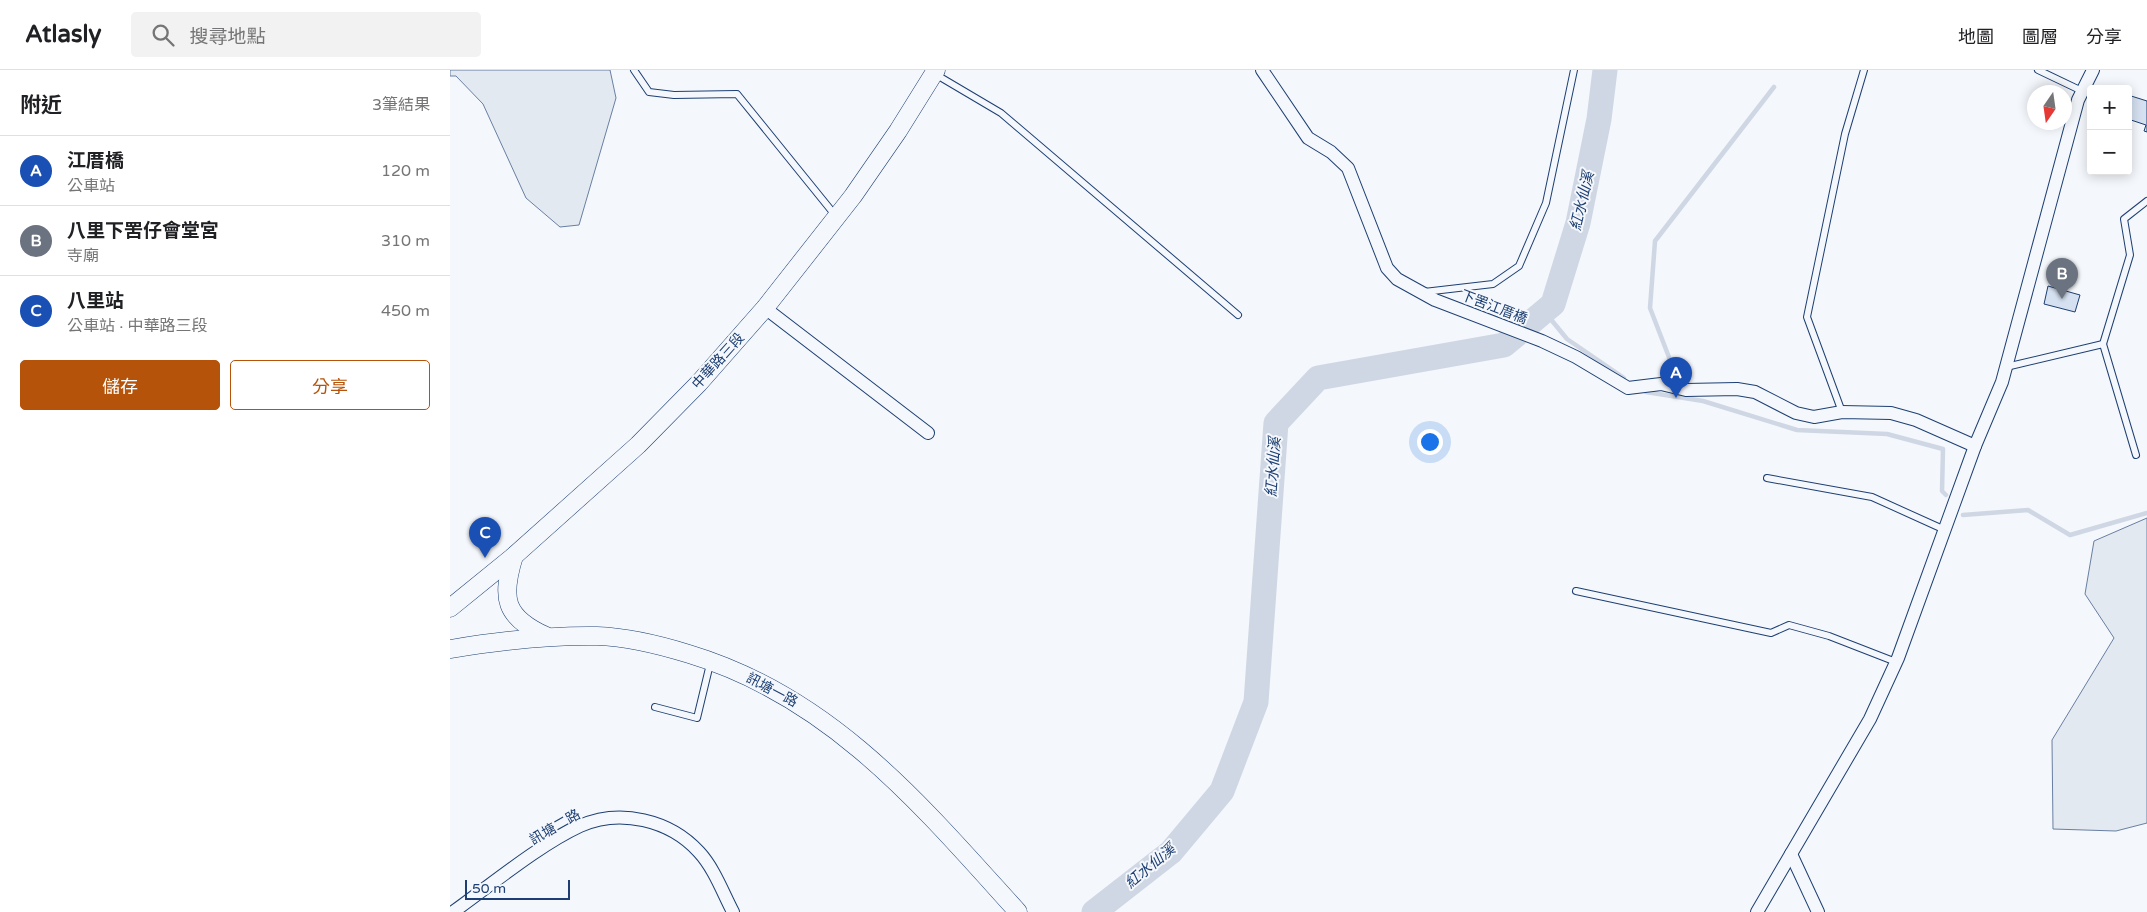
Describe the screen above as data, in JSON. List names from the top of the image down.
{
  "streets": {
    "street": [
      "下罟江厝橋",
      "中華路三段",
      "訊塘一路",
      "訊塘二路"
    ]
  },
  "water": ["紅水仙溪"],
  "scale_bar": "50 m",
  "north": "bottom",
  "page": {
    "header": "Atlasly",
    "search": "搜尋地點",
    "nav": ["地圖", "圖層", "分享"],
    "heading": ["附近", "3筆結果"],
    "map_buttons": ["+", "−"],
    "list": [
      {
        "mark": "A",
        "name": "江厝橋",
        "note": "公車站",
        "value": "120 m"
      },
      {
        "mark": "B",
        "name": "八里下罟仔會堂宮",
        "note": "寺廟",
        "value": "310 m"
      },
      {
        "mark": "C",
        "name": "八里站",
        "note": "公車站 · 中華路三段",
        "value": "450 m"
      }
    ],
    "pins": ["B", "A", "C"],
    "buttons": ["儲存", "分享"],
    "scale": "50 m"
  }
}
